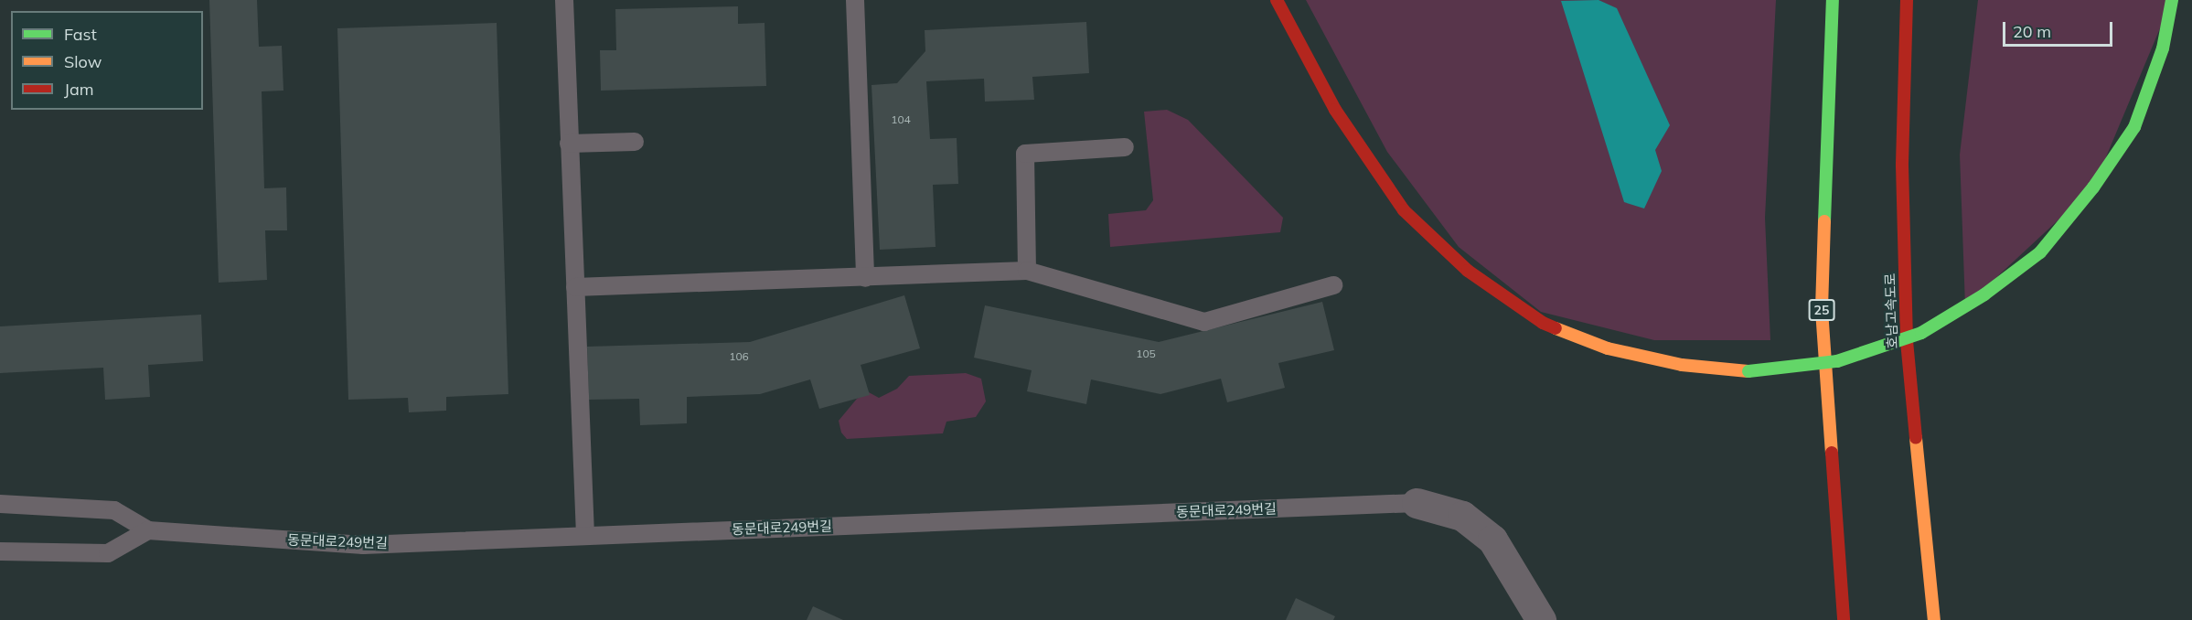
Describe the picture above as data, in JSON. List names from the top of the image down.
{
  "streets": {
    "highway": ["25", "호남고속도로"],
    "lane": ["동문대로249번길"]
  },
  "house_numbers": ["104", "105", "106"],
  "legend": ["Fast", "Slow", "Jam"],
  "scale_bar": "20 m"
}
